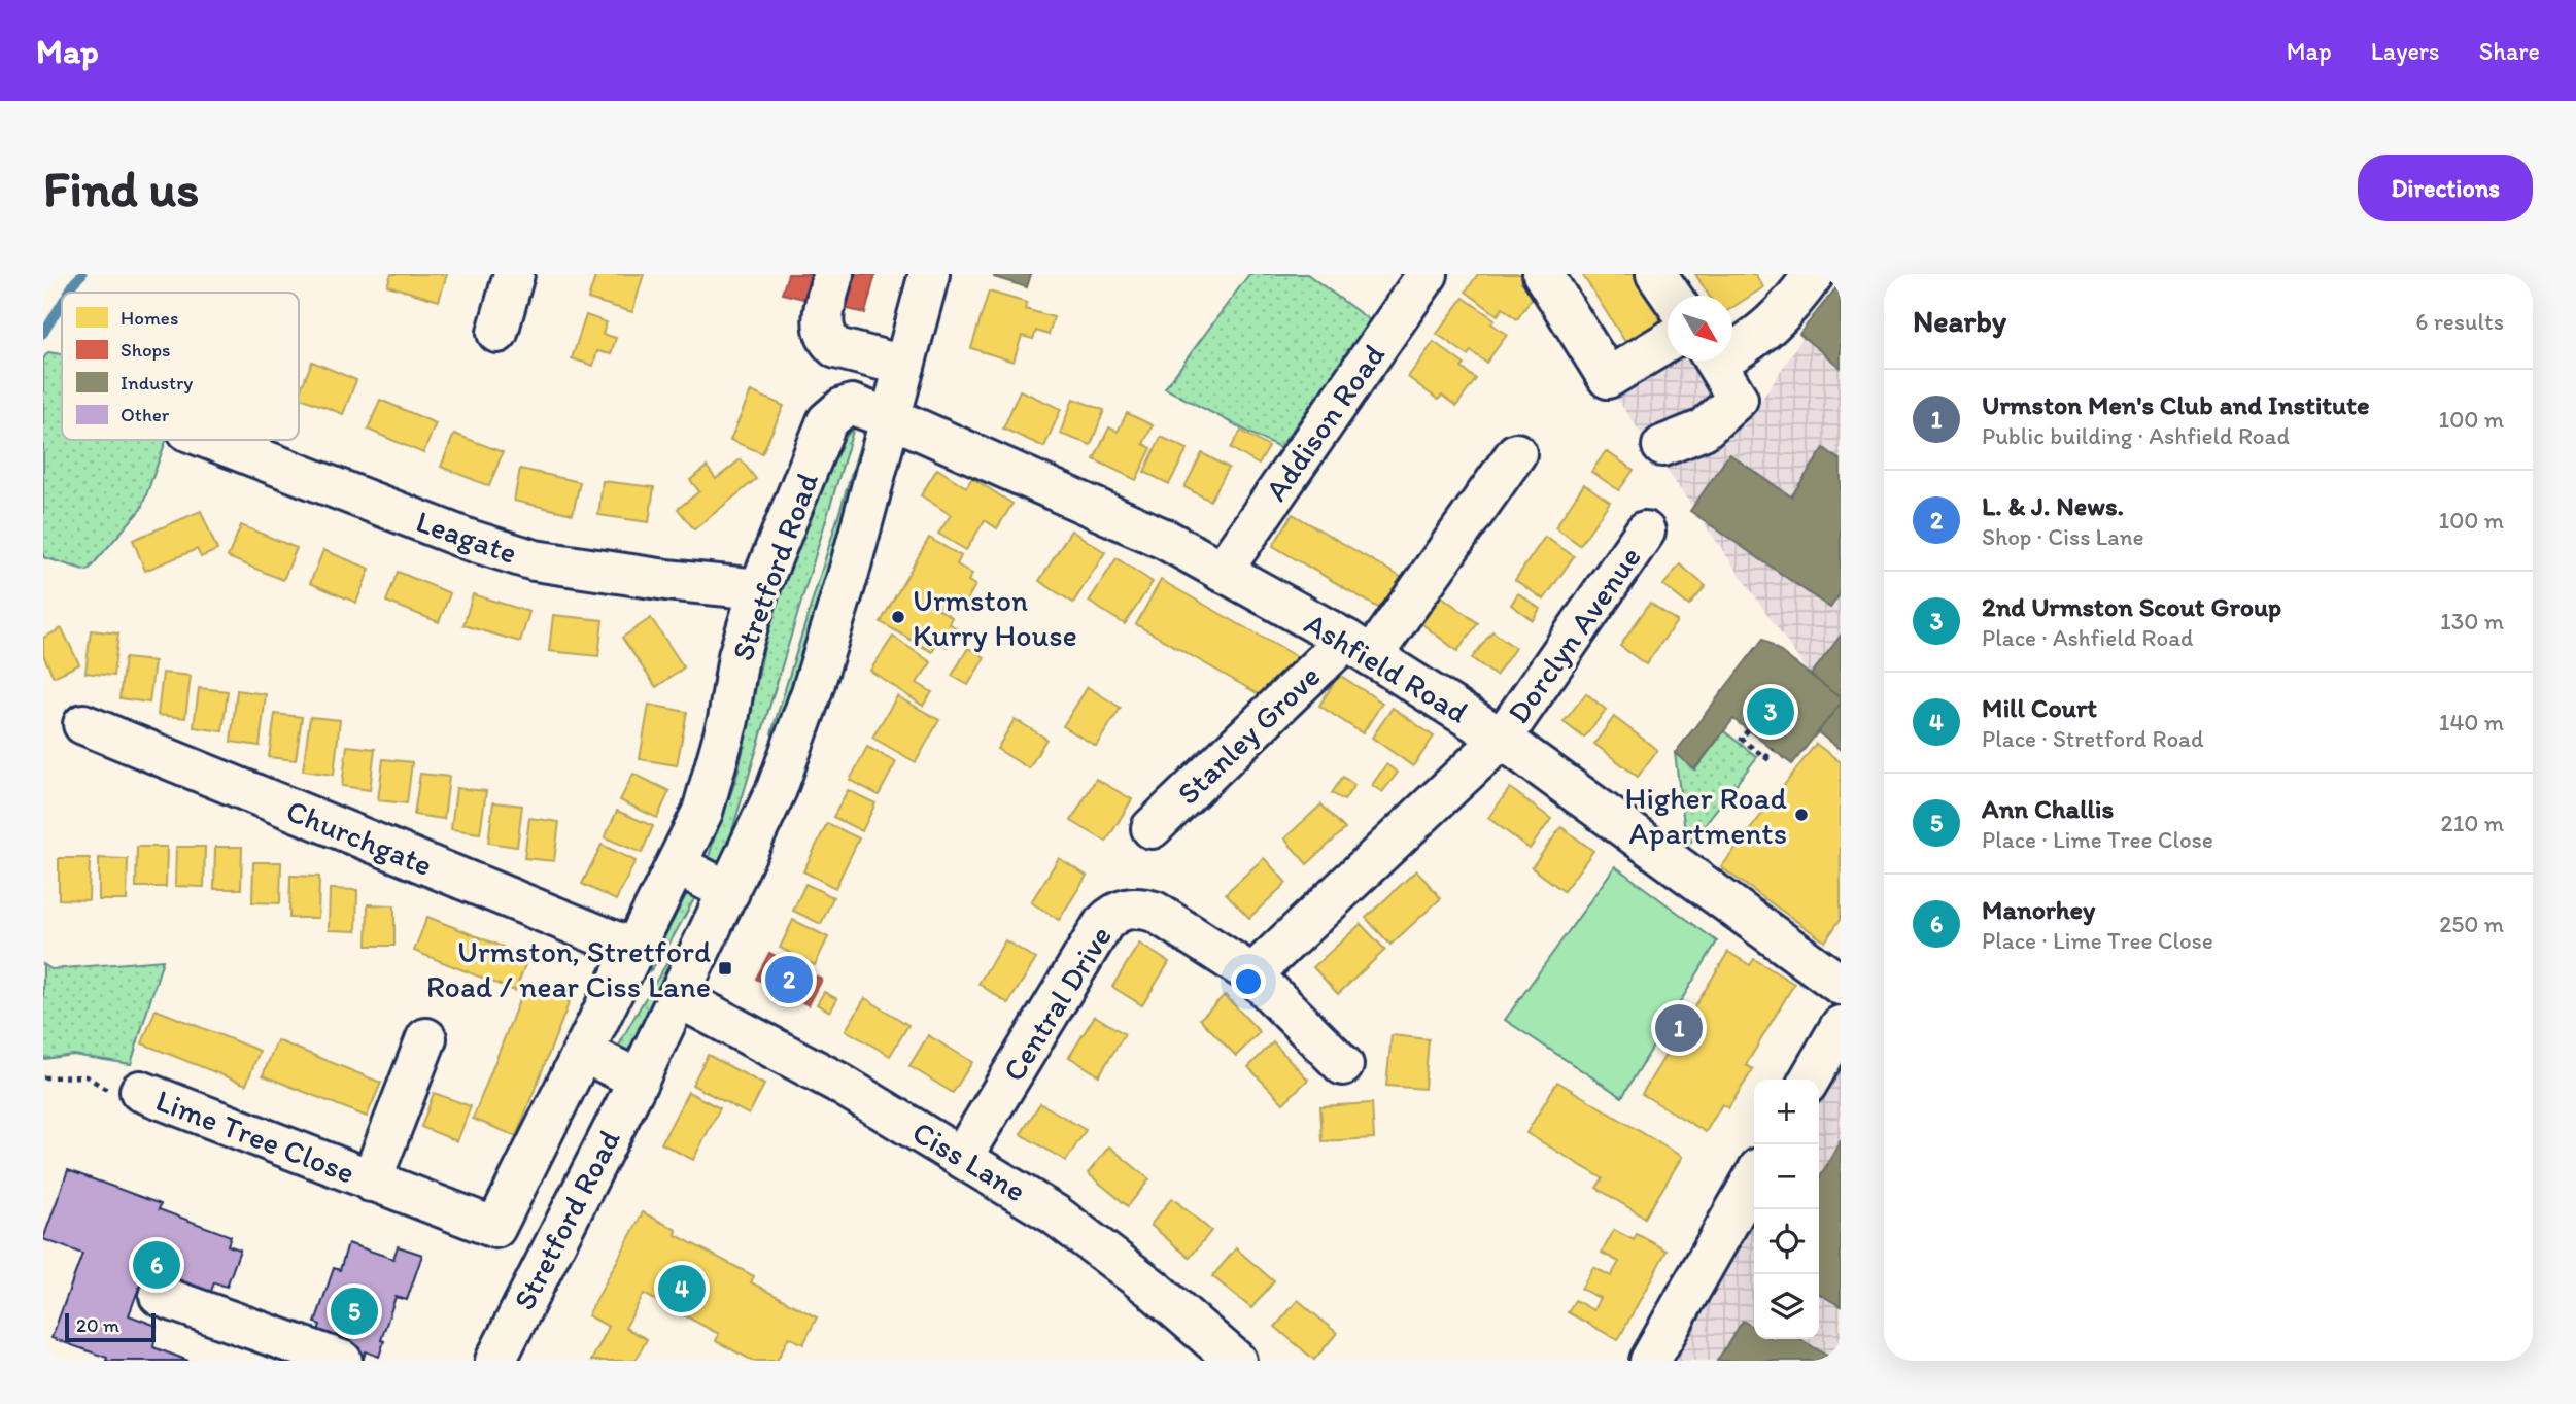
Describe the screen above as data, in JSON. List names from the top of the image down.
{
  "streets": {
    "street": [
      "Addison Road",
      "Leagate",
      "Stretford Road",
      "Dorclyn Avenue",
      "Ashfield Road",
      "Stanley Grove",
      "Churchgate",
      "Central Drive",
      "Lime Tree Close",
      "Ciss Lane"
    ]
  },
  "crossings": [
    ["Addison Road", "Ashfield Road"],
    ["Leagate", "Stretford Road"],
    ["Stretford Road", "Ashfield Road"],
    ["Stretford Road", "Churchgate"],
    ["Stretford Road", "Lime Tree Close"],
    ["Stretford Road", "Ciss Lane"],
    ["Dorclyn Avenue", "Ashfield Road"],
    ["Ashfield Road", "Stanley Grove"],
    ["Central Drive", "Ciss Lane"]
  ],
  "places": {
    "other": ["Urmston Kurry House", "Higher Road Apartments"],
    "transit": ["Urmston, Stretford Road / near Ciss Lane"]
  },
  "legend": [
    "Homes",
    "Shops",
    "Industry",
    "Other"
  ],
  "scale_bar": "20 m",
  "north": "bottom right",
  "page": {
    "header": "Map",
    "nav": ["Map", "Layers", "Share"],
    "buttons": "Directions",
    "title": "Find us",
    "heading": ["Nearby", "6 results"],
    "list": [
      {
        "mark": "1",
        "name": "Urmston Men's Club and Institute",
        "note": "Public building · Ashfield Road",
        "value": "100 m"
      },
      {
        "mark": "2",
        "name": "L. & J. News.",
        "note": "Shop · Ciss Lane",
        "value": "100 m"
      },
      {
        "mark": "3",
        "name": "2nd Urmston Scout Group",
        "note": "Place · Ashfield Road",
        "value": "130 m"
      },
      {
        "mark": "4",
        "name": "Mill Court",
        "note": "Place · Stretford Road",
        "value": "140 m"
      },
      {
        "mark": "5",
        "name": "Ann Challis",
        "note": "Place · Lime Tree Close",
        "value": "210 m"
      },
      {
        "mark": "6",
        "name": "Manorhey",
        "note": "Place · Lime Tree Close",
        "value": "250 m"
      }
    ],
    "pins": [
      "3",
      "2",
      "1",
      "6",
      "4",
      "5"
    ],
    "map_buttons": ["+", "−"],
    "scale": "20 m"
  }
}
